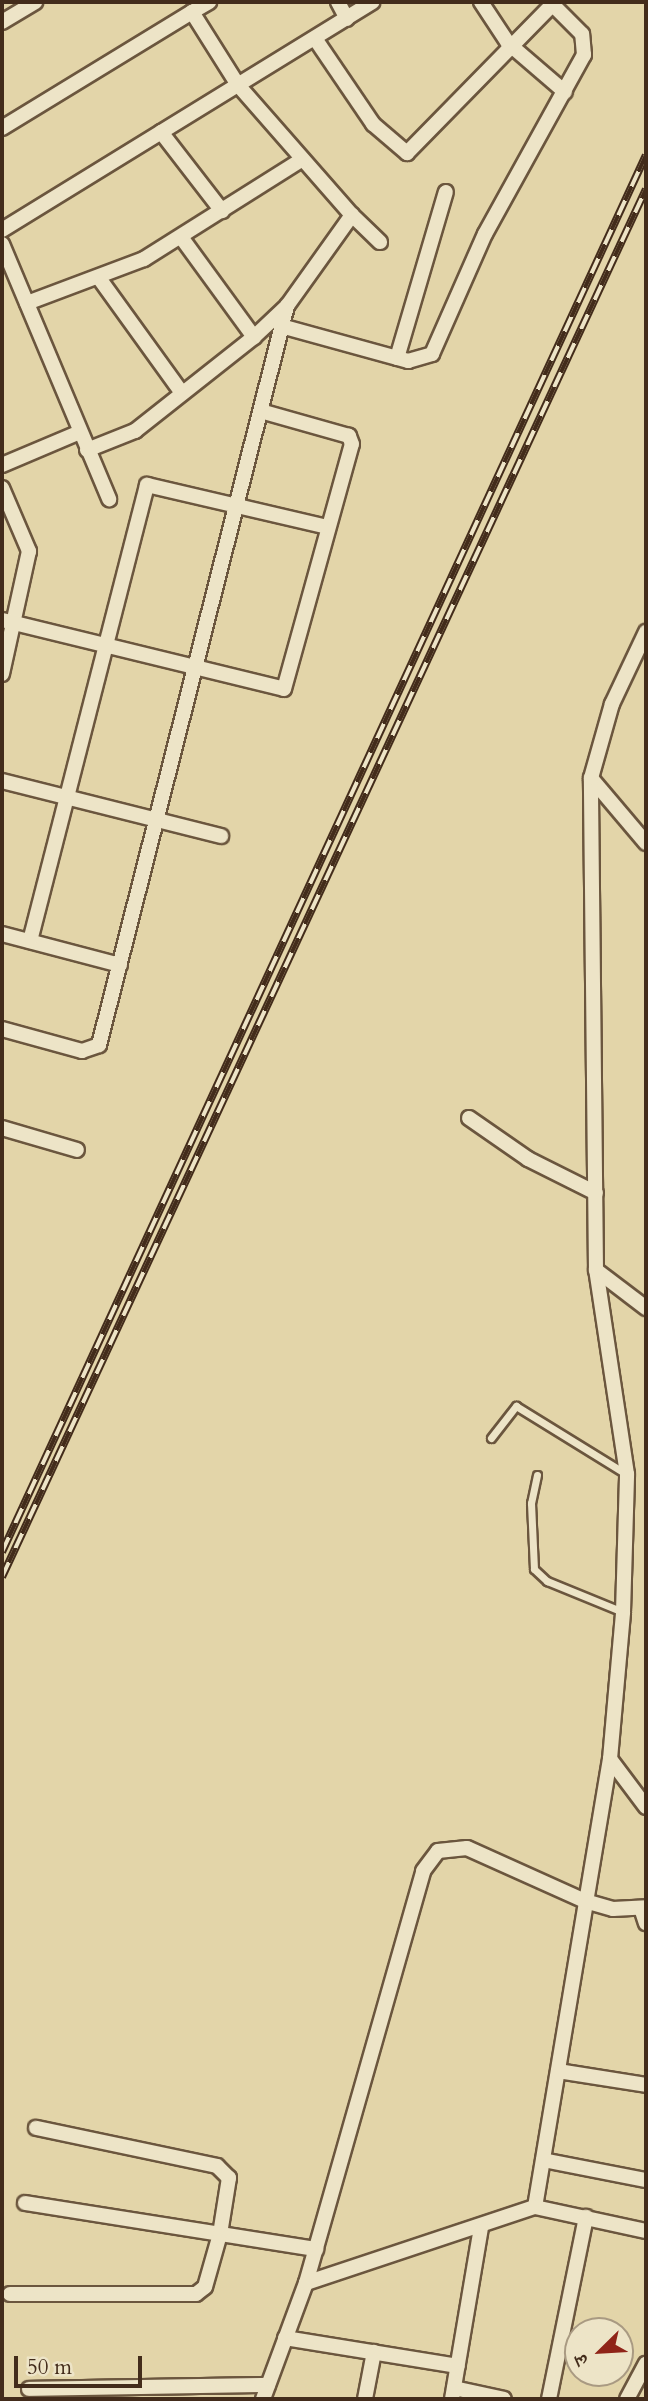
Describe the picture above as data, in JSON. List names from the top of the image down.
{
  "scale_bar": "50 m",
  "north": "bottom left"
}
